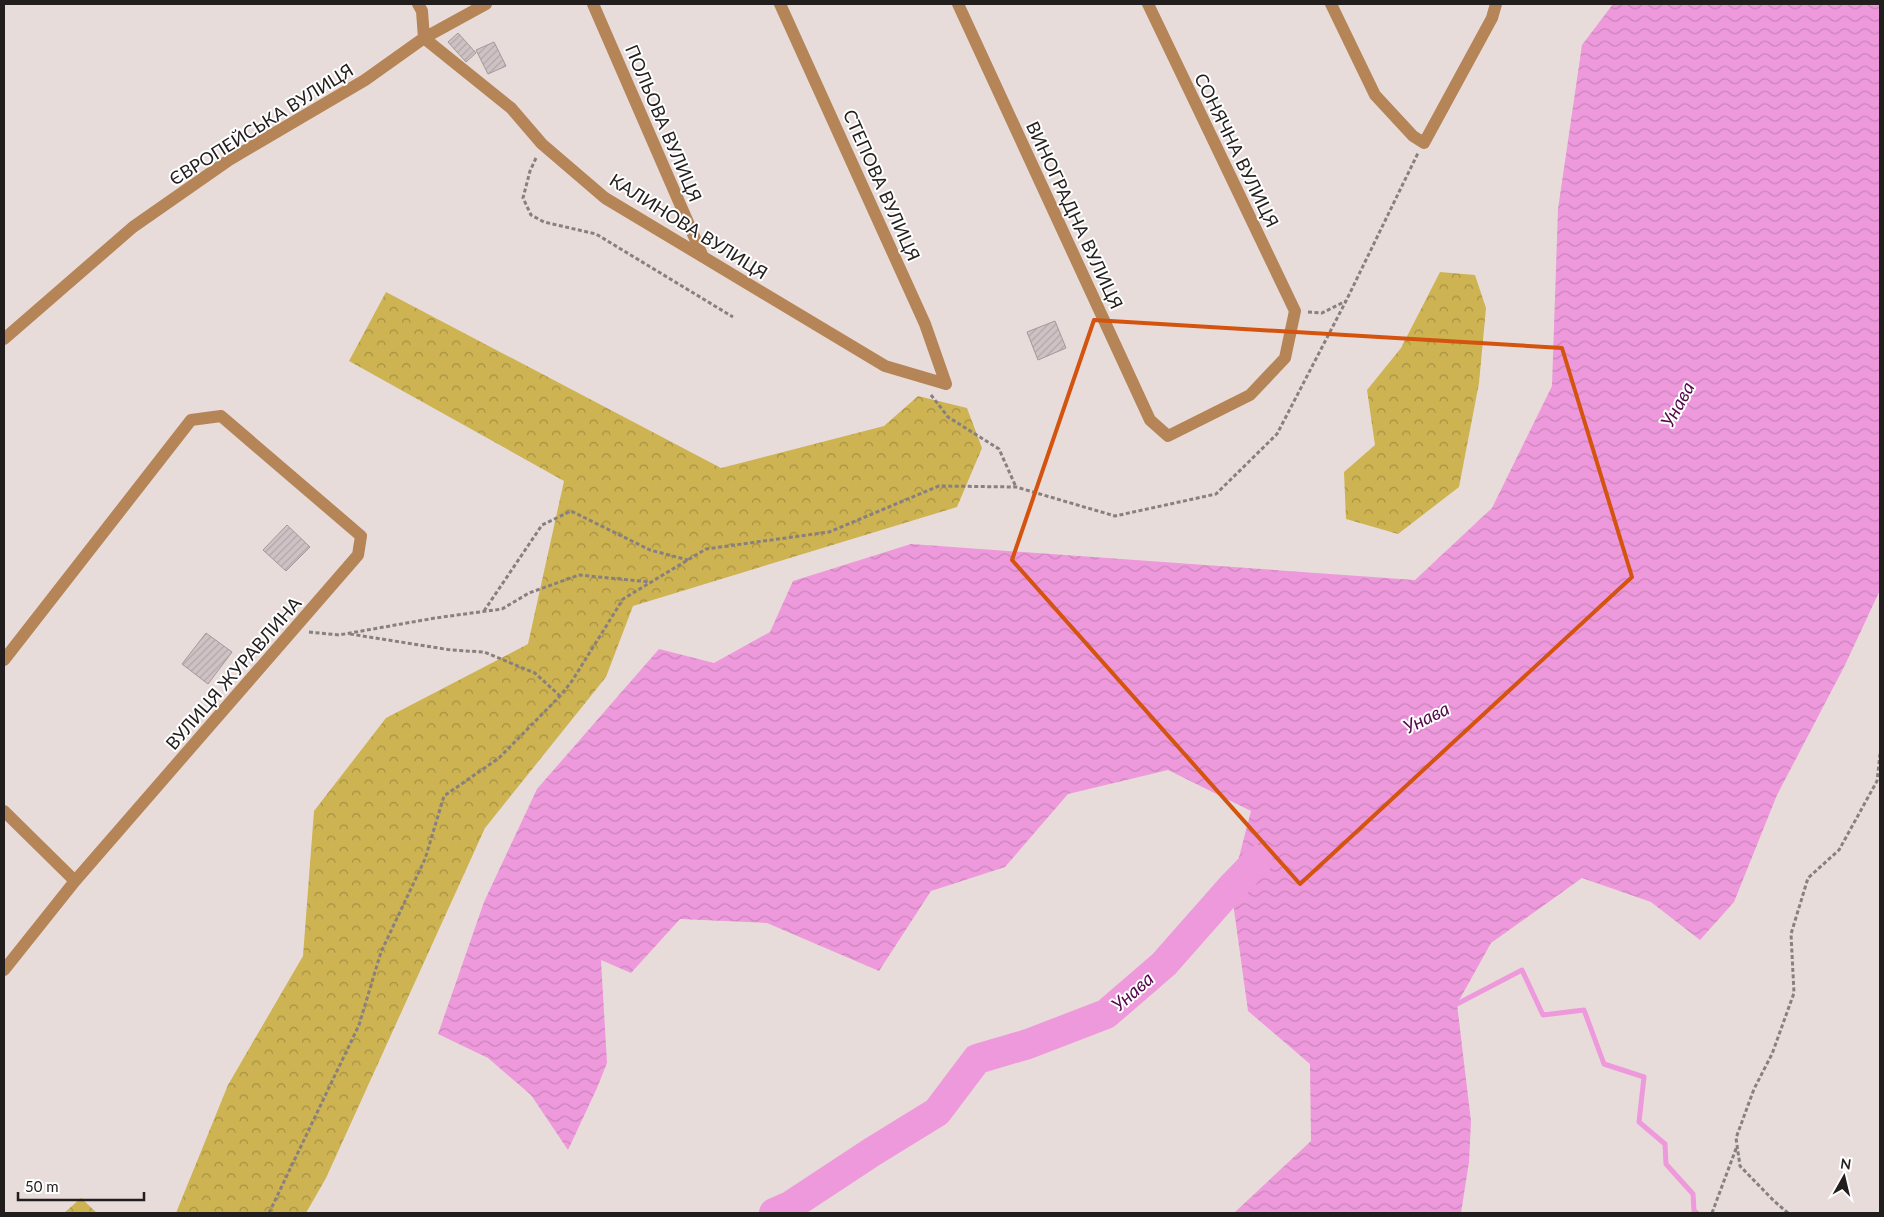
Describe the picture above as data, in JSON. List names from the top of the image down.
{
  "streets": {
    "street": [
      "ПОЛЬОВА ВУЛИЦЯ",
      "ЄВРОПЕЙСЬКА ВУЛИЦЯ",
      "СОНЯЧНА ВУЛИЦЯ",
      "СТЕПОВА ВУЛИЦЯ",
      "ВИНОГРАДНА ВУЛИЦЯ",
      "КАЛИНОВА ВУЛИЦЯ",
      "ВУЛИЦЯ ЖУРАВЛИНА"
    ]
  },
  "crossings": [
    ["ПОЛЬОВА ВУЛИЦЯ", "КАЛИНОВА ВУЛИЦЯ"],
    ["ЄВРОПЕЙСЬКА ВУЛИЦЯ", "КАЛИНОВА ВУЛИЦЯ"],
    ["СОНЯЧНА ВУЛИЦЯ", "ВИНОГРАДНА ВУЛИЦЯ"],
    ["СТЕПОВА ВУЛИЦЯ", "КАЛИНОВА ВУЛИЦЯ"]
  ],
  "water": ["Унава"],
  "scale_bar": "50 m",
  "north": "top"
}
